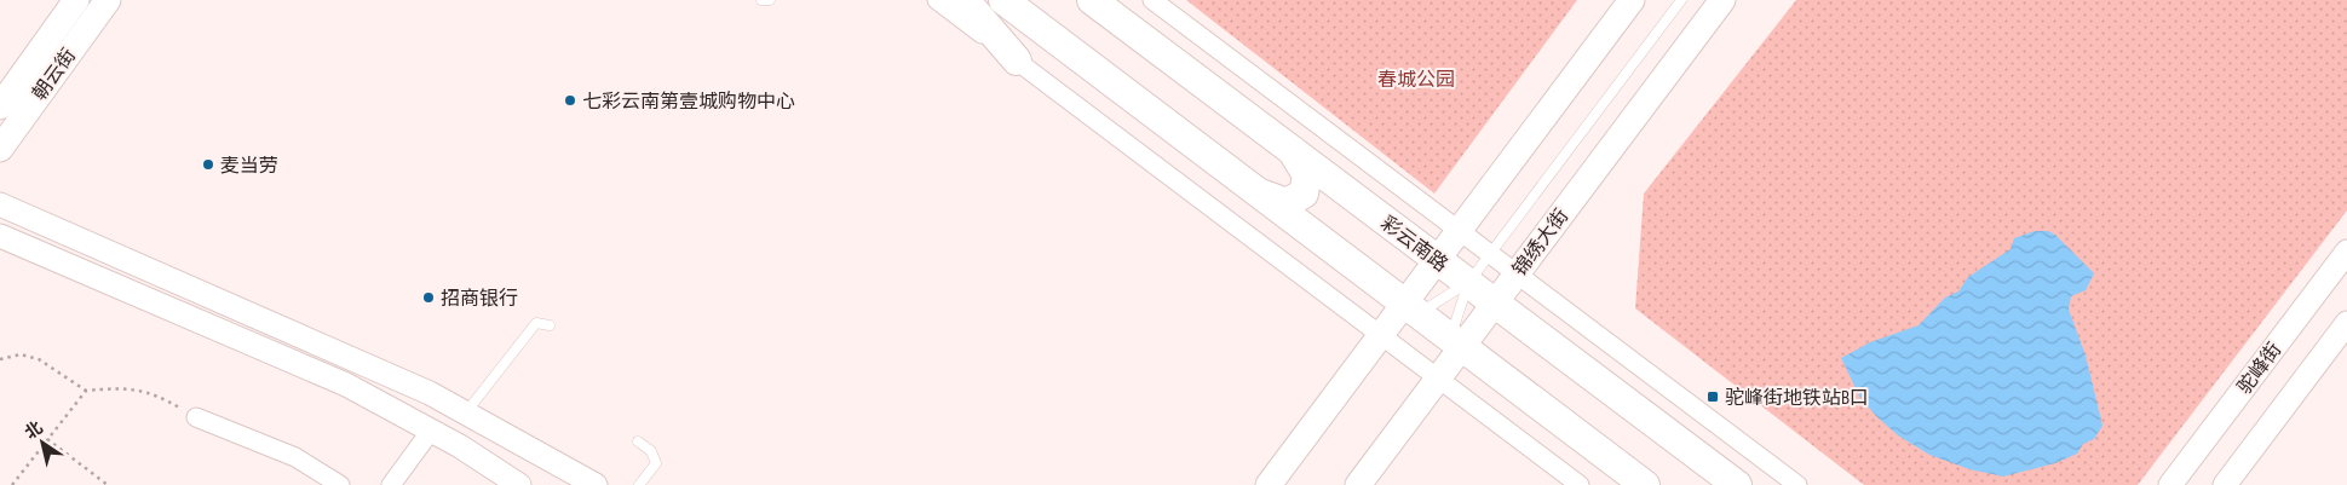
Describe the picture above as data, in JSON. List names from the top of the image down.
{
  "streets": {
    "main road": ["朝云街", "锦绣大街", "彩云南路"],
    "street": ["驼峰街"]
  },
  "crossings": [
    ["锦绣大街", "彩云南路"]
  ],
  "parks": ["春城公园"],
  "places": {
    "other": ["七彩云南第壹城购物中心", "麦当劳", "招商银行"],
    "transit": ["驼峰街地铁站B口"]
  },
  "north": "top left"
}
